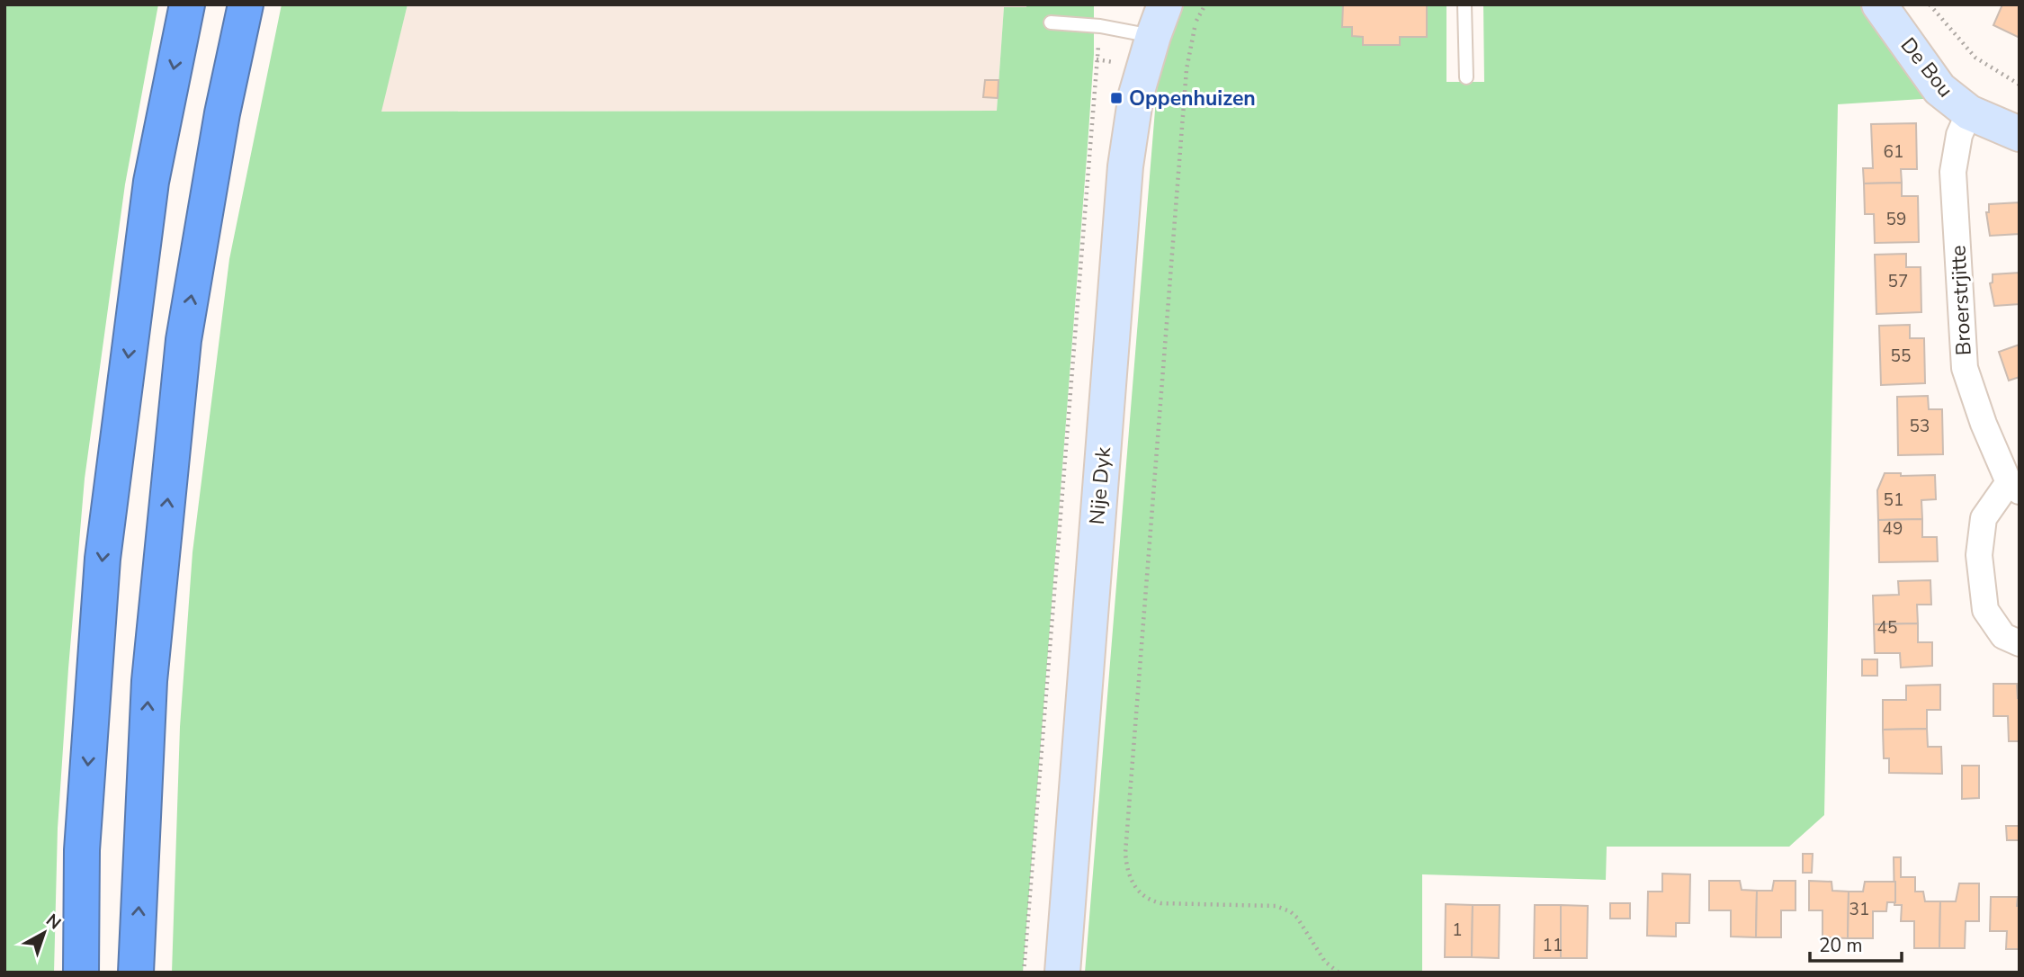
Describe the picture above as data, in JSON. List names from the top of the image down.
{
  "streets": {
    "street": ["De Bou", "Broerstrjitte", "Nije Dyk"]
  },
  "crossings": [
    ["De Bou", "Broerstrjitte"]
  ],
  "places": {
    "transit": ["Oppenhuizen"]
  },
  "house_numbers": [
    "61",
    "59",
    "57",
    "55",
    "53",
    "51",
    "49",
    "45",
    "31",
    "1",
    "11"
  ],
  "scale_bar": "20 m",
  "north": "top right"
}
